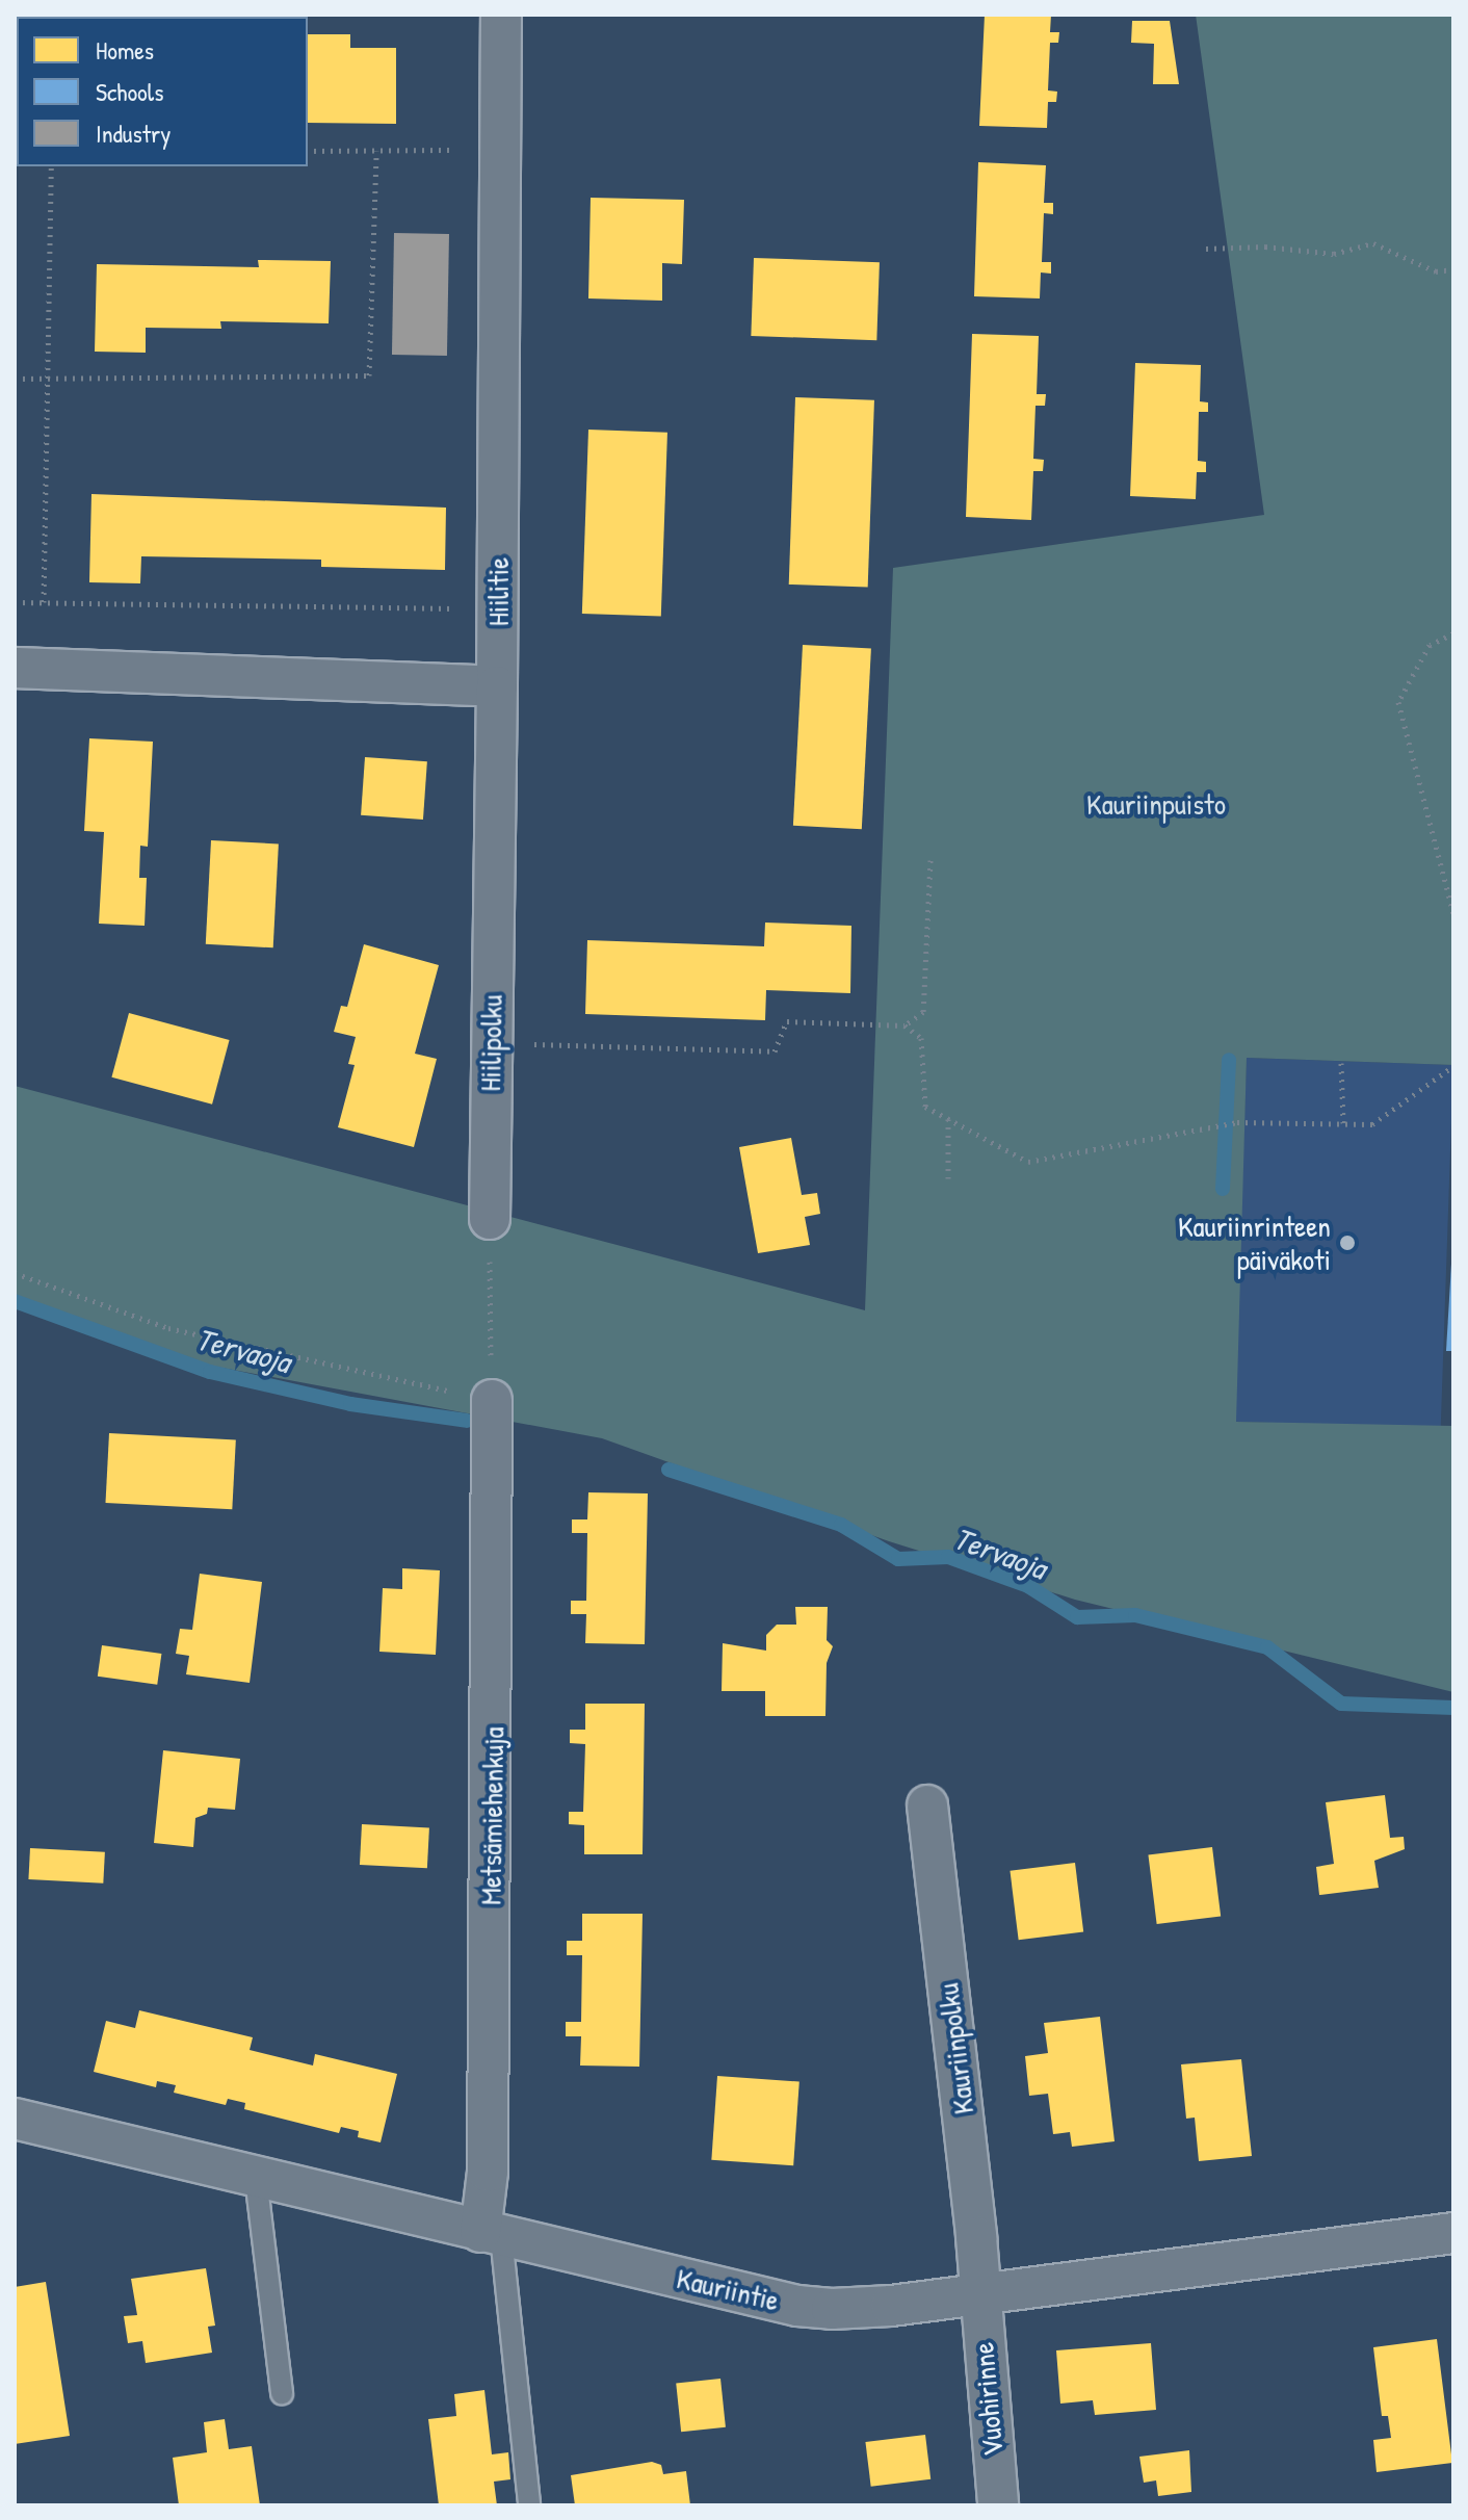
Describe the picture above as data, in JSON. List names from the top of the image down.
{
  "streets": {
    "street": [
      "Hiilitie",
      "Hiilipolku",
      "Metsämiehenkuja",
      "Kauriinpolku",
      "Kauriintie",
      "Vuohirinne"
    ]
  },
  "crossings": [
    ["Hiilitie", "Hiilipolku"],
    ["Metsämiehenkuja", "Kauriintie"],
    ["Kauriinpolku", "Kauriintie"],
    ["Kauriinpolku", "Vuohirinne"],
    ["Kauriintie", "Vuohirinne"]
  ],
  "water": ["Tervaoja"],
  "parks": ["Kauriinpuisto"],
  "places": ["Kauriinrinteen päiväkoti"],
  "legend": ["Homes", "Schools", "Industry"]
}
